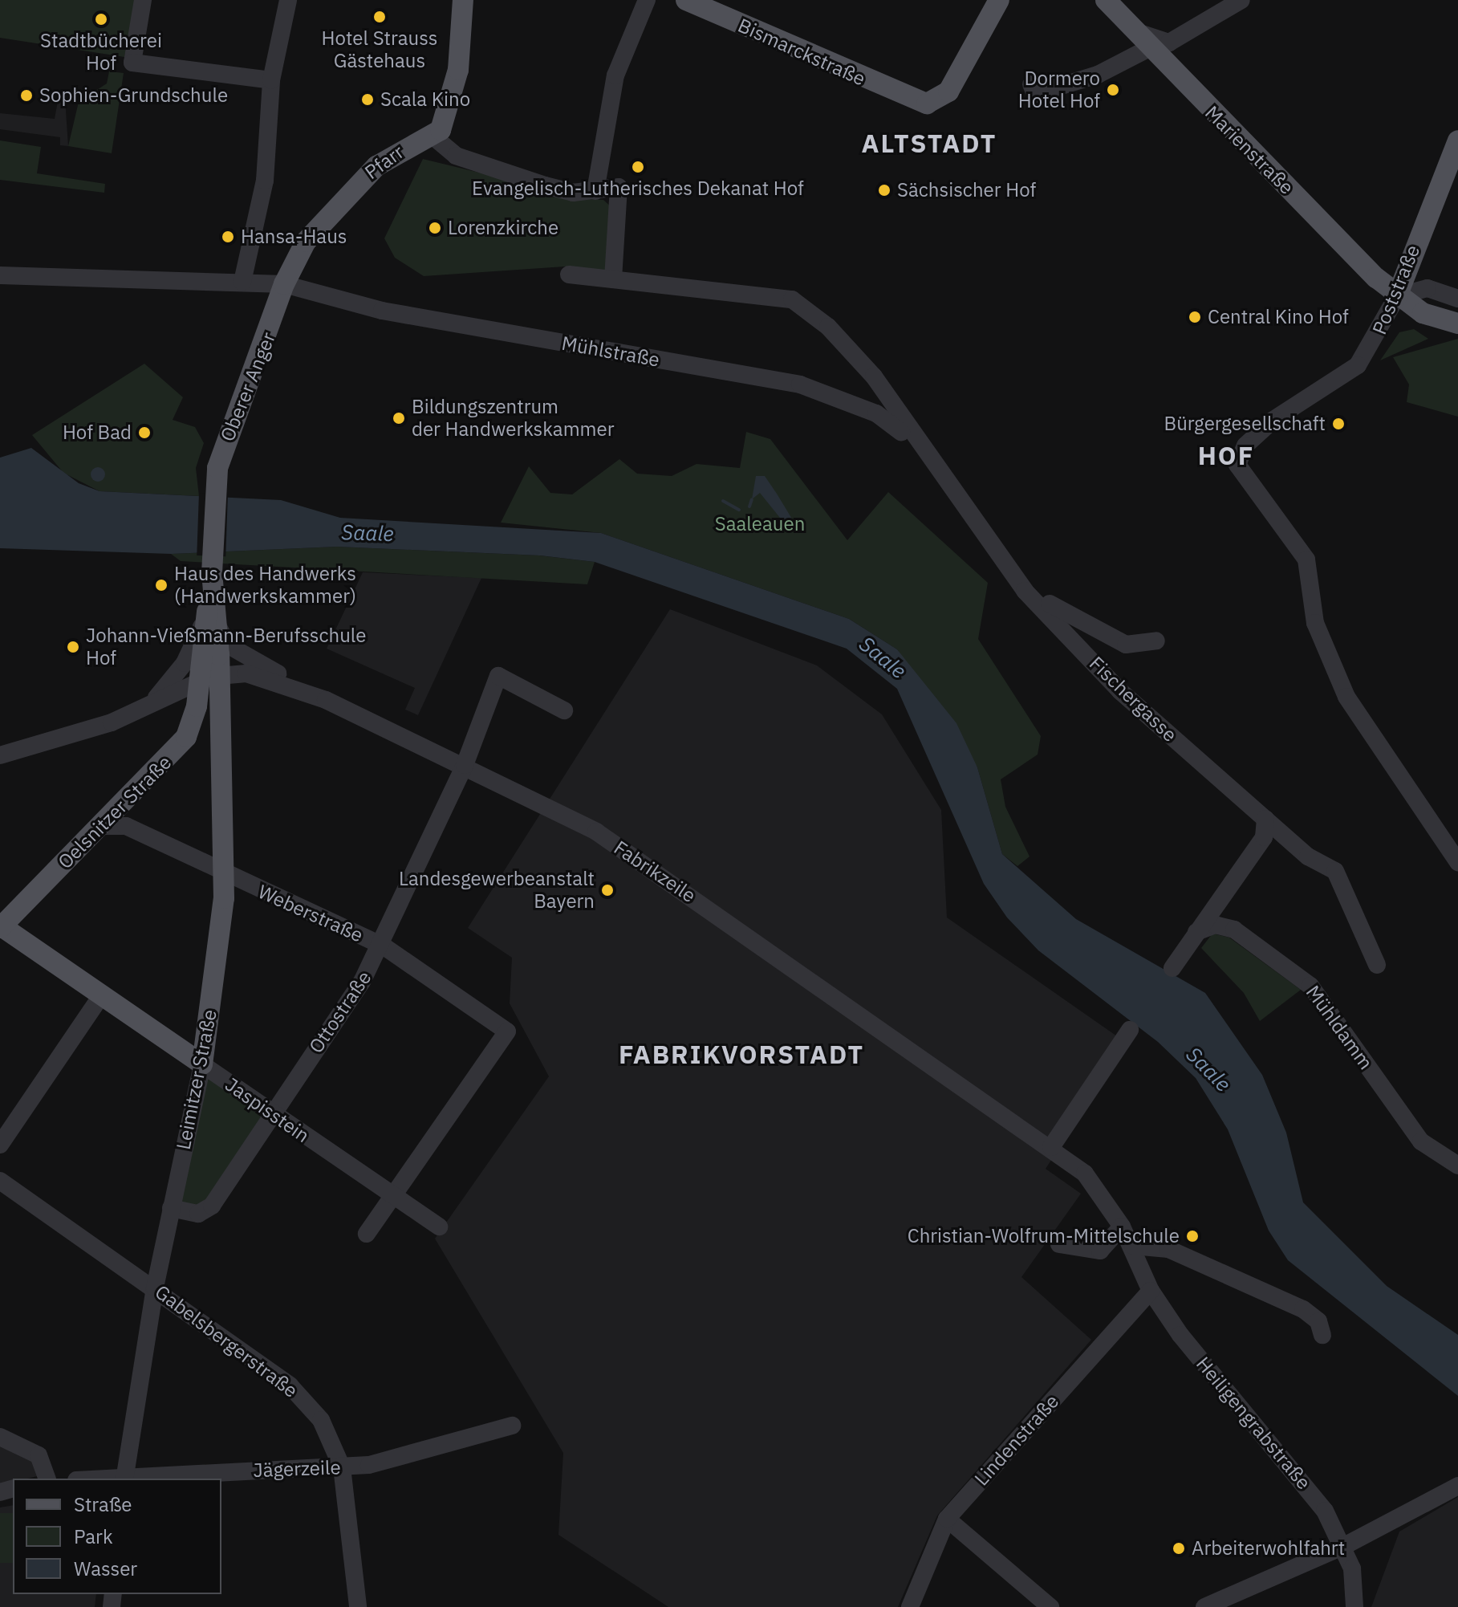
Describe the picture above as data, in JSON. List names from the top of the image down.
{
  "streets": {
    "main road": [
      "Bismarckstraße",
      "Marienstraße",
      "Pfarr",
      "Poststraße",
      "Oberer Anger",
      "Oelsnitzer Straße",
      "Leimitzer Straße",
      "Jaspisstein"
    ],
    "street": [
      "Mühlstraße",
      "Fischergasse",
      "Fabrikzeile",
      "Weberstraße",
      "Ottostraße",
      "Mühldamm",
      "Gabelsbergerstraße",
      "Heiligengrabstraße",
      "Lindenstraße",
      "Jägerzeile"
    ]
  },
  "crossings": [
    ["Marienstraße", "Poststraße"],
    ["Pfarr", "Mühlstraße"],
    ["Pfarr", "Oberer Anger"],
    ["Mühlstraße", "Oberer Anger"],
    ["Mühlstraße", "Fischergasse"],
    ["Oberer Anger", "Oelsnitzer Straße"],
    ["Oberer Anger", "Fabrikzeile"],
    ["Oberer Anger", "Leimitzer Straße"],
    ["Oelsnitzer Straße", "Fabrikzeile"],
    ["Oelsnitzer Straße", "Weberstraße"],
    ["Oelsnitzer Straße", "Leimitzer Straße"],
    ["Oelsnitzer Straße", "Jaspisstein"],
    ["Fabrikzeile", "Ottostraße"],
    ["Fabrikzeile", "Leimitzer Straße"],
    ["Fabrikzeile", "Heiligengrabstraße"],
    ["Weberstraße", "Ottostraße"],
    ["Weberstraße", "Leimitzer Straße"],
    ["Weberstraße", "Jaspisstein"],
    ["Ottostraße", "Leimitzer Straße"],
    ["Ottostraße", "Jaspisstein"],
    ["Leimitzer Straße", "Jaspisstein"],
    ["Leimitzer Straße", "Gabelsbergerstraße"],
    ["Leimitzer Straße", "Jägerzeile"],
    ["Gabelsbergerstraße", "Jägerzeile"],
    ["Heiligengrabstraße", "Lindenstraße"]
  ],
  "districts": ["ALTSTADT", "HOF", "FABRIKVORSTADT"],
  "water": ["Saale"],
  "parks": ["Saaleauen"],
  "places": [
    "Hotel Strauss Gästehaus",
    "Stadtbücherei Hof",
    "Dormero Hotel Hof",
    "Sophien-Grundschule",
    "Scala Kino",
    "Evangelisch-Lutherisches Dekanat Hof",
    "Sächsischer Hof",
    "Lorenzkirche",
    "Hansa-Haus",
    "Central Kino Hof",
    "Bildungszentrum der Handwerkskammer",
    "Bürgergesellschaft",
    "Hof Bad",
    "Haus des Handwerks (Handwerkskammer)",
    "Johann-Vießmann-Berufsschule Hof",
    "Landesgewerbeanstalt Bayern",
    "Christian-Wolfrum-Mittelschule",
    "Arbeiterwohlfahrt"
  ],
  "legend": ["Straße", "Park", "Wasser"]
}
